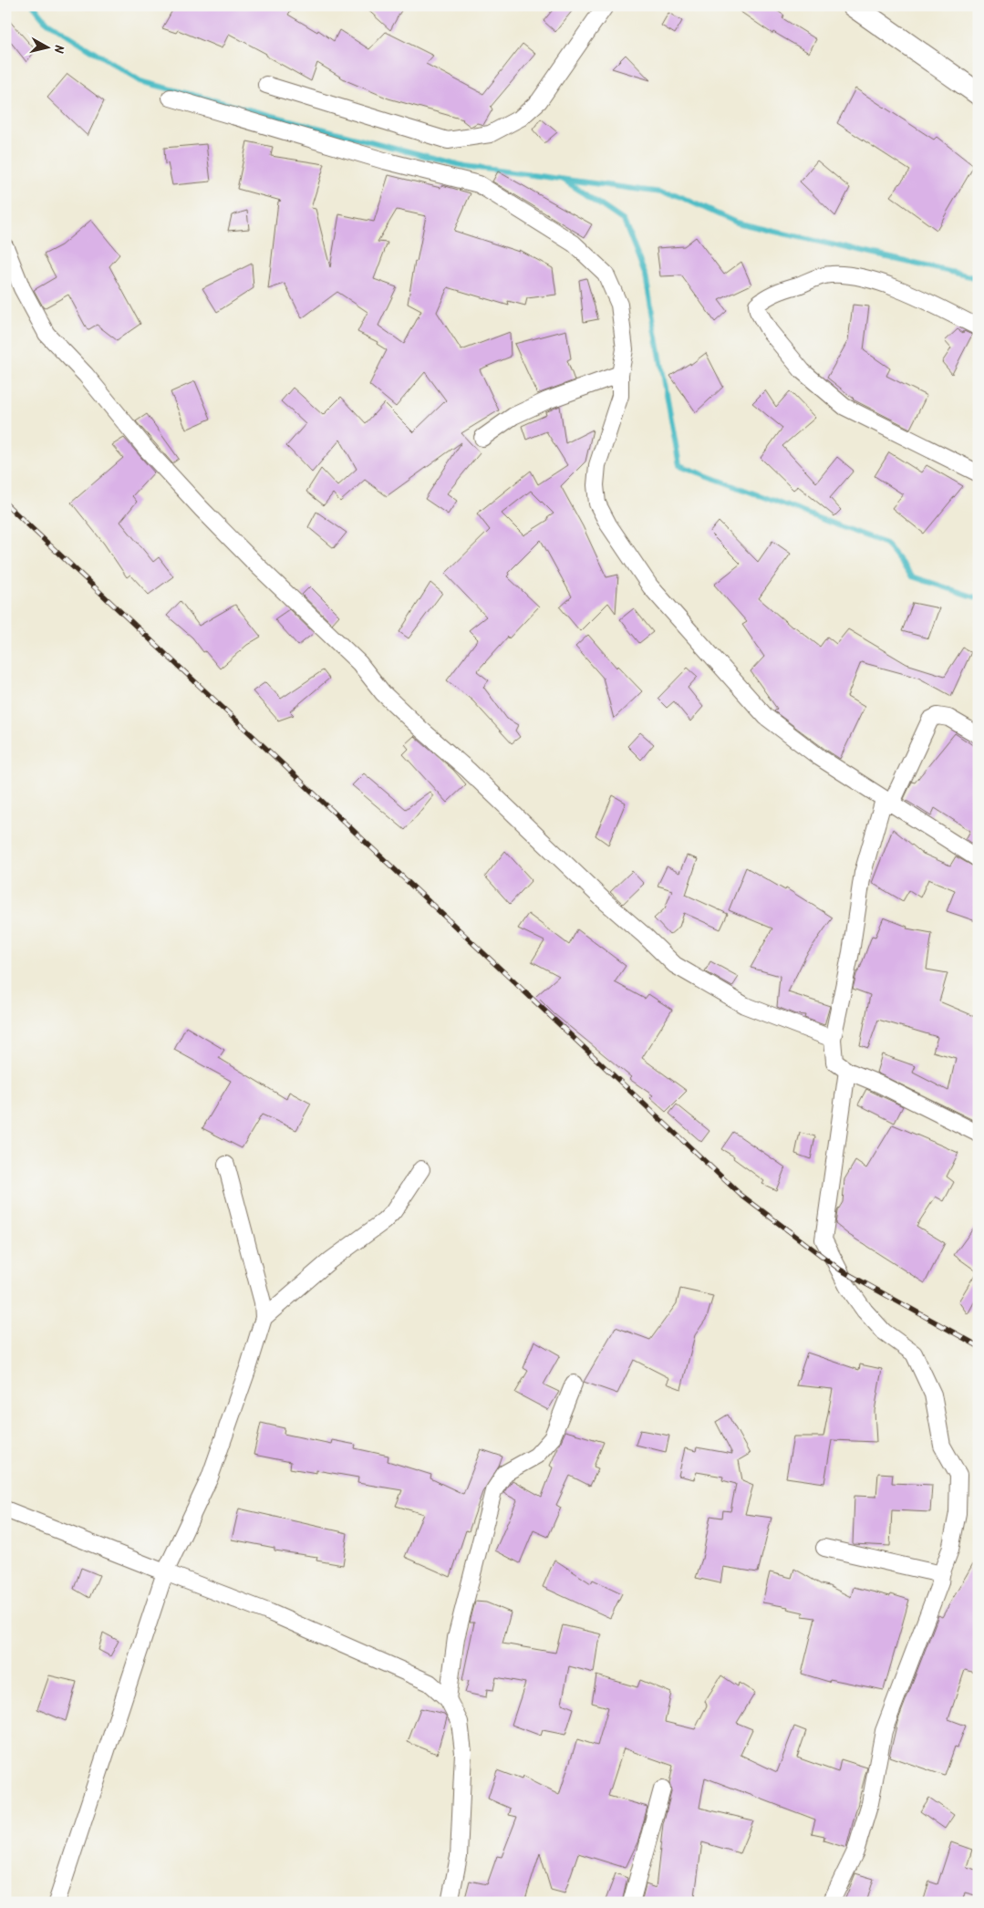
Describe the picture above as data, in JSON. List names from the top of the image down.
{
  "north": "right"
}
